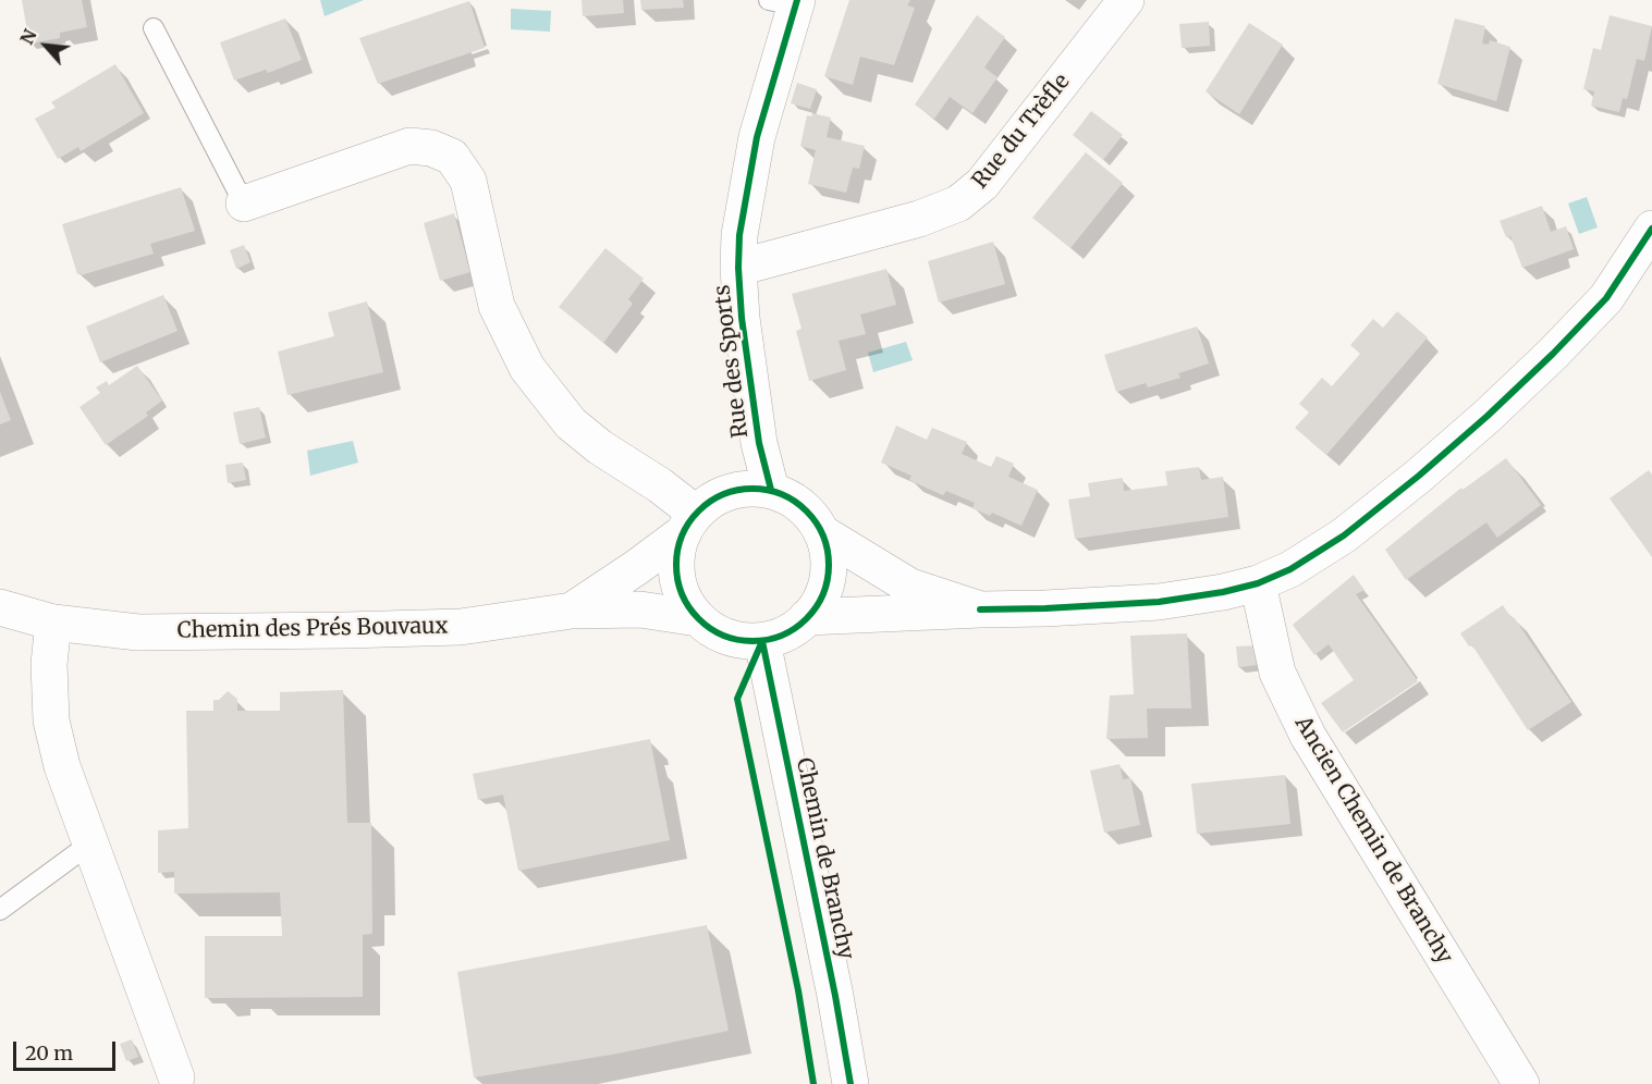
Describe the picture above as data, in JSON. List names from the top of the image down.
{
  "streets": {
    "street": [
      "Rue du Trèfle",
      "Rue des Sports",
      "Chemin des Prés Bouvaux",
      "Ancien Chemin de Branchy",
      "Chemin de Branchy"
    ]
  },
  "crossings": [
    ["Rue du Trèfle", "Rue des Sports"],
    ["Rue des Sports", "Chemin des Prés Bouvaux"],
    ["Rue des Sports", "Chemin de Branchy"],
    ["Chemin des Prés Bouvaux", "Chemin de Branchy"]
  ],
  "scale_bar": "20 m",
  "north": "top left"
}
